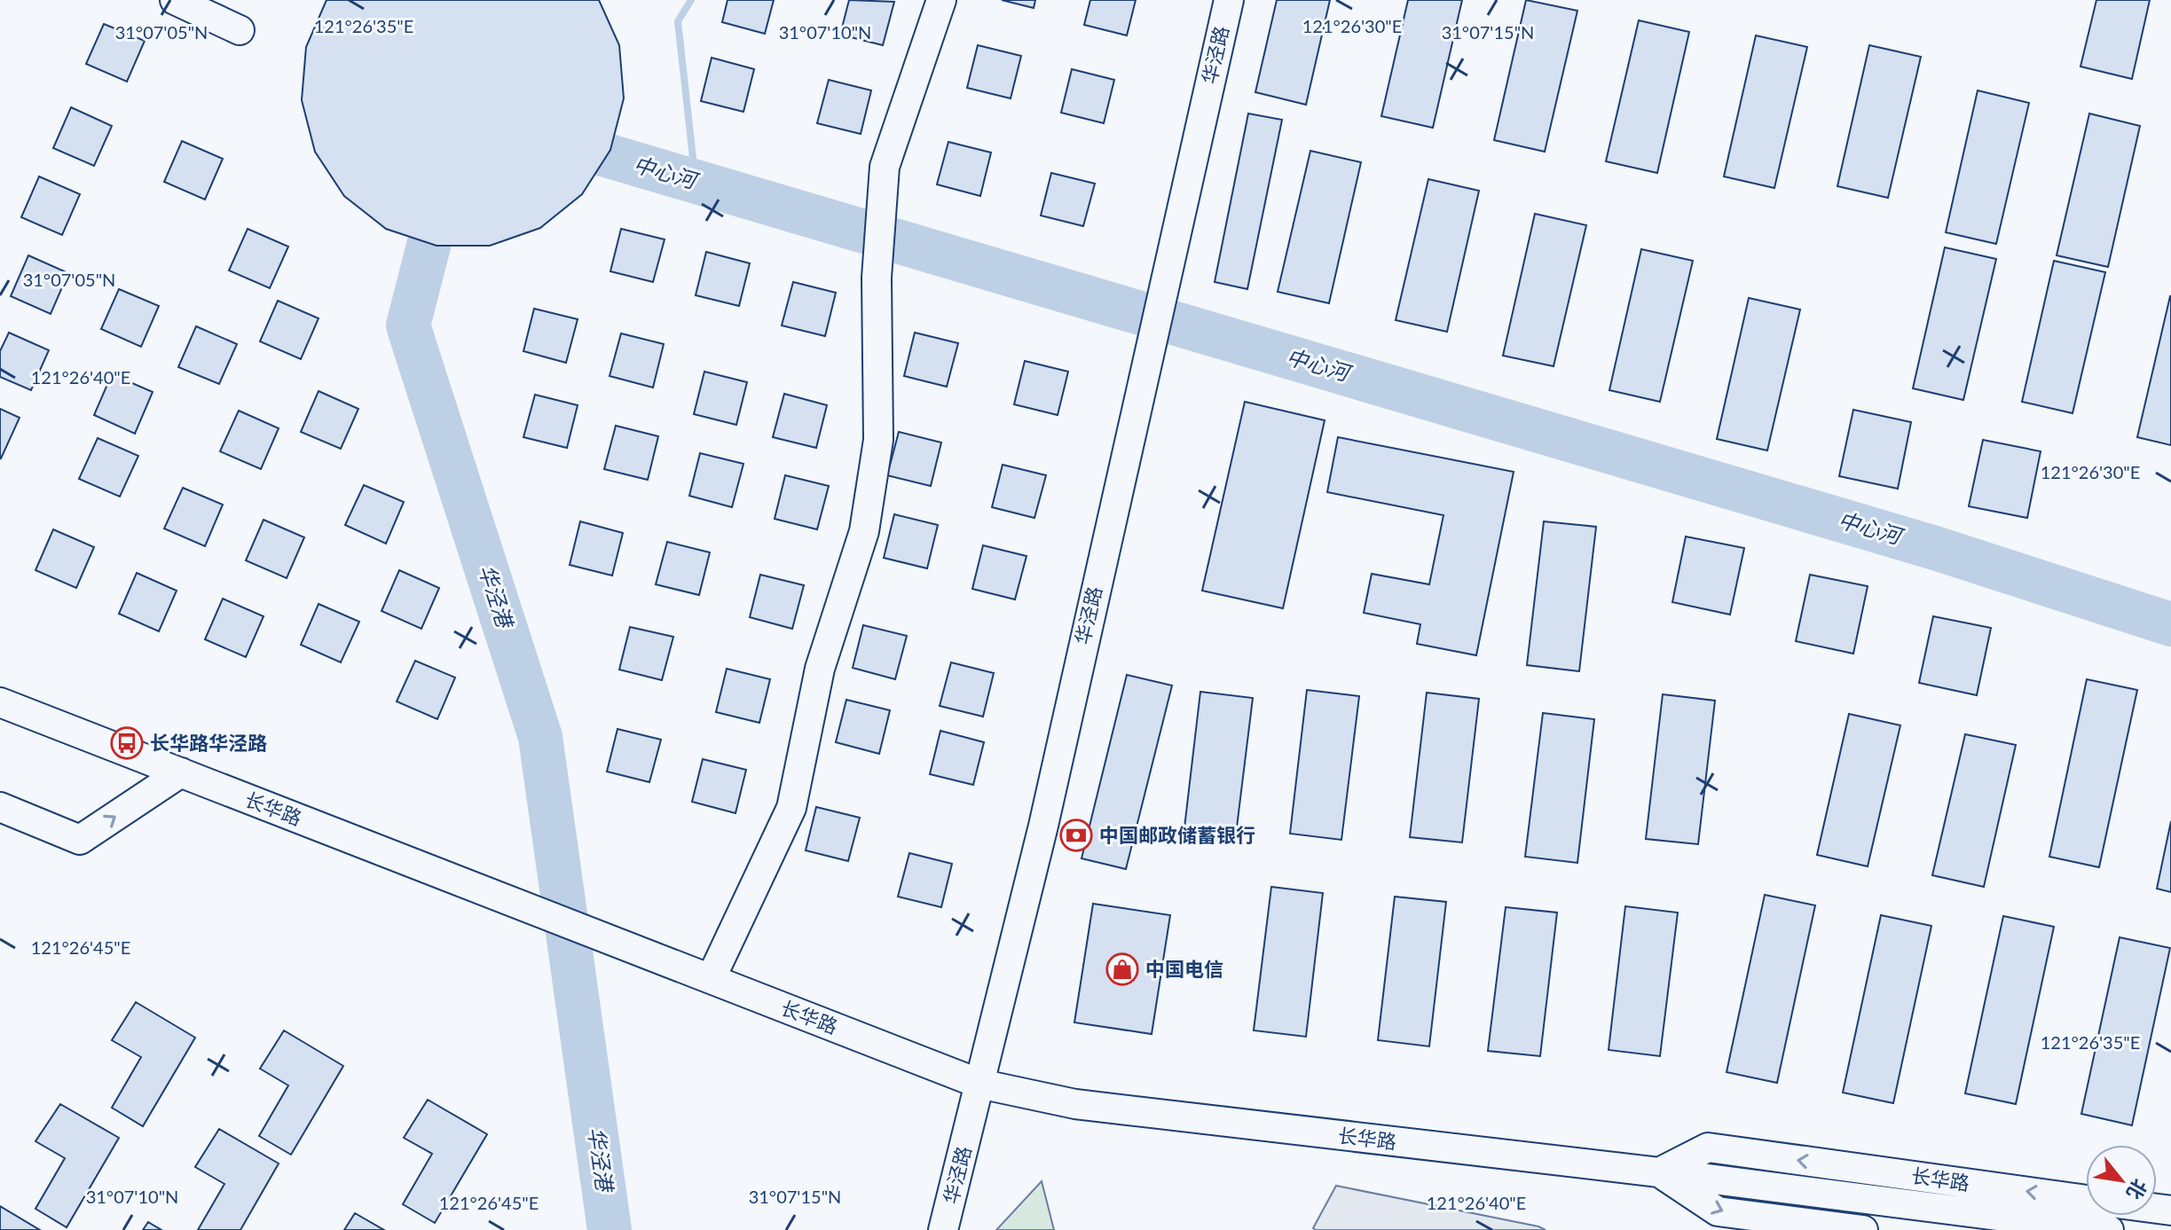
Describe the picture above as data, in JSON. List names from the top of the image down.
{
  "streets": {
    "street": ["华泾路", "长华路"]
  },
  "crossings": [
    ["华泾路", "长华路"]
  ],
  "water": ["中心河", "华泾港"],
  "places": {
    "bus stop": ["长华路华泾路"],
    "bank": ["中国邮政储蓄银行"],
    "shop": ["中国电信"]
  },
  "north": "bottom right",
  "coordinates": [
    "121°26'35\"E",
    "121°26'30\"E",
    "31°07'05\"N",
    "31°07'10\"N",
    "31°07'15\"N",
    "121°26'40\"E",
    "121°26'45\"E"
  ]
}
